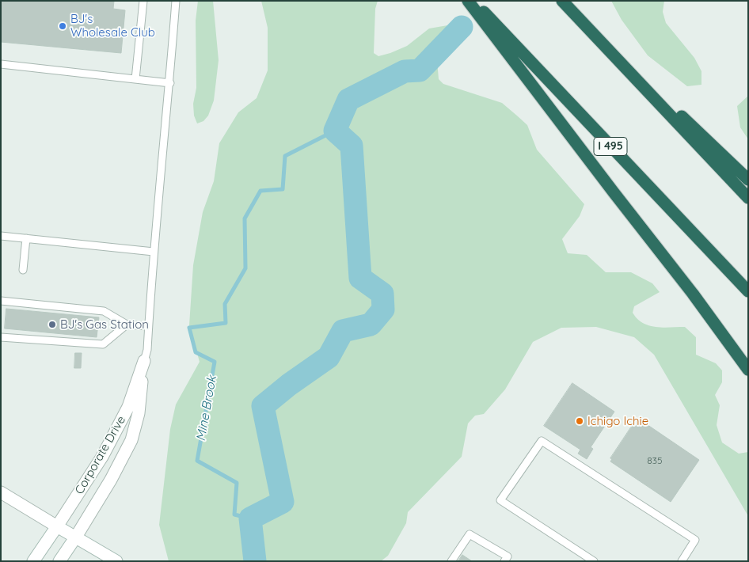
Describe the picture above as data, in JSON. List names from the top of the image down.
{
  "streets": {
    "highway": ["I 495"],
    "street": ["Corporate Drive"]
  },
  "water": ["Mine Brook"],
  "places": ["BJ's Wholesale Club", "BJ's Gas Station", "Ichigo Ichie"],
  "house_numbers": ["835"]
}
